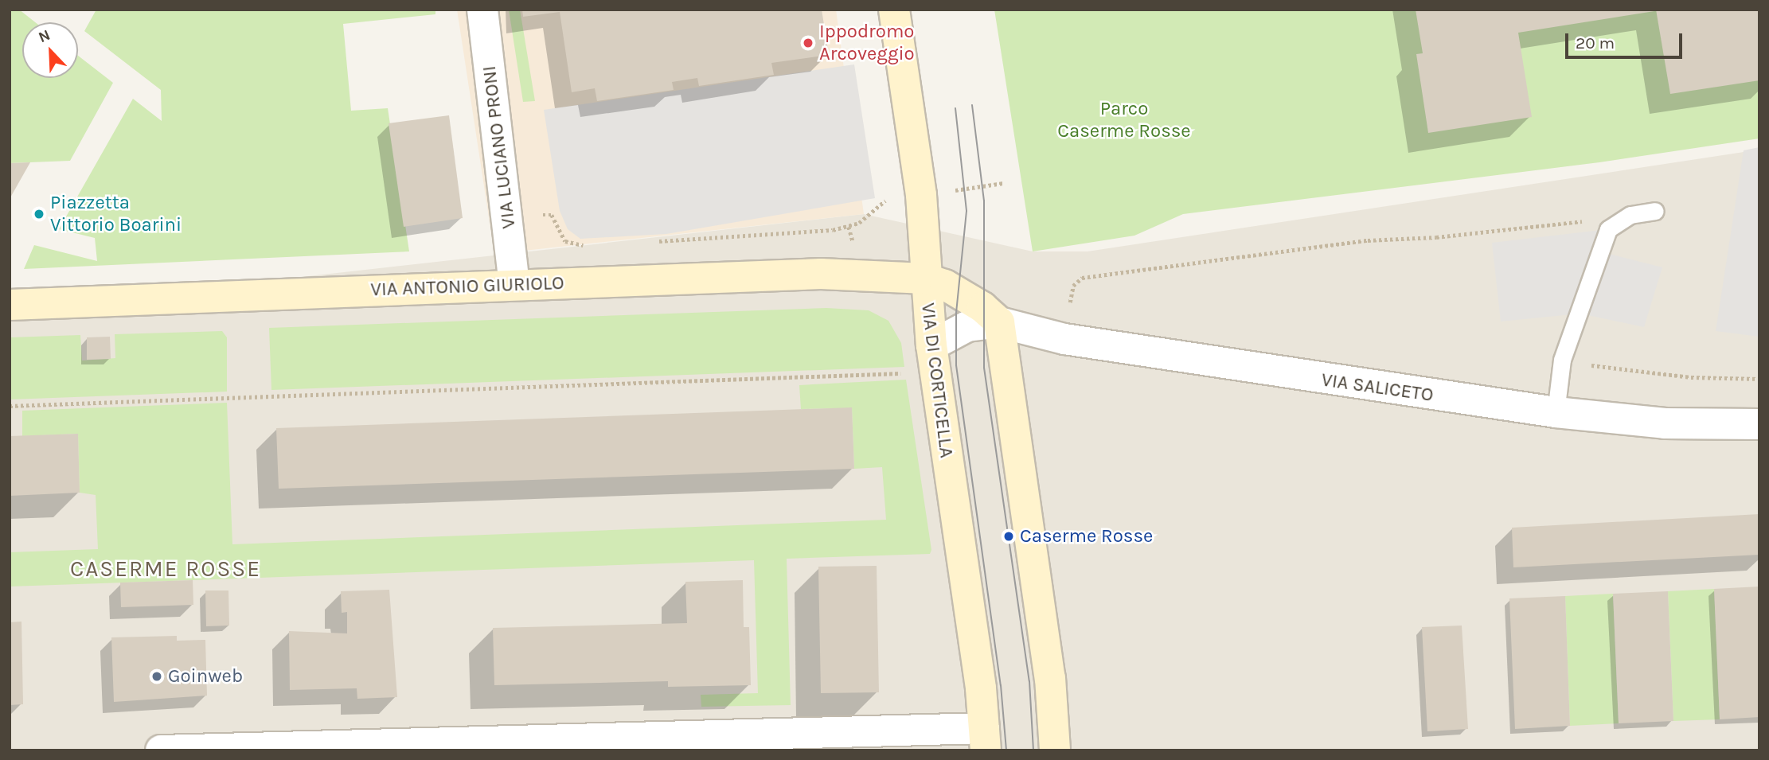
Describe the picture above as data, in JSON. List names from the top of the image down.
{
  "streets": {
    "main road": ["VIA ANTONIO GIURIOLO", "VIA DI CORTICELLA"],
    "street": ["VIA LUCIANO PRONI", "VIA SALICETO"]
  },
  "crossings": [
    ["VIA LUCIANO PRONI", "VIA ANTONIO GIURIOLO"],
    ["VIA ANTONIO GIURIOLO", "VIA DI CORTICELLA"],
    ["VIA ANTONIO GIURIOLO", "VIA SALICETO"]
  ],
  "districts": ["CASERME ROSSE"],
  "parks": ["Parco Caserme Rosse"],
  "places": [
    "Ippodromo Arcoveggio",
    "Piazzetta Vittorio Boarini",
    "Caserme Rosse",
    "Goinweb"
  ],
  "scale_bar": "20 m",
  "north": "top left"
}
